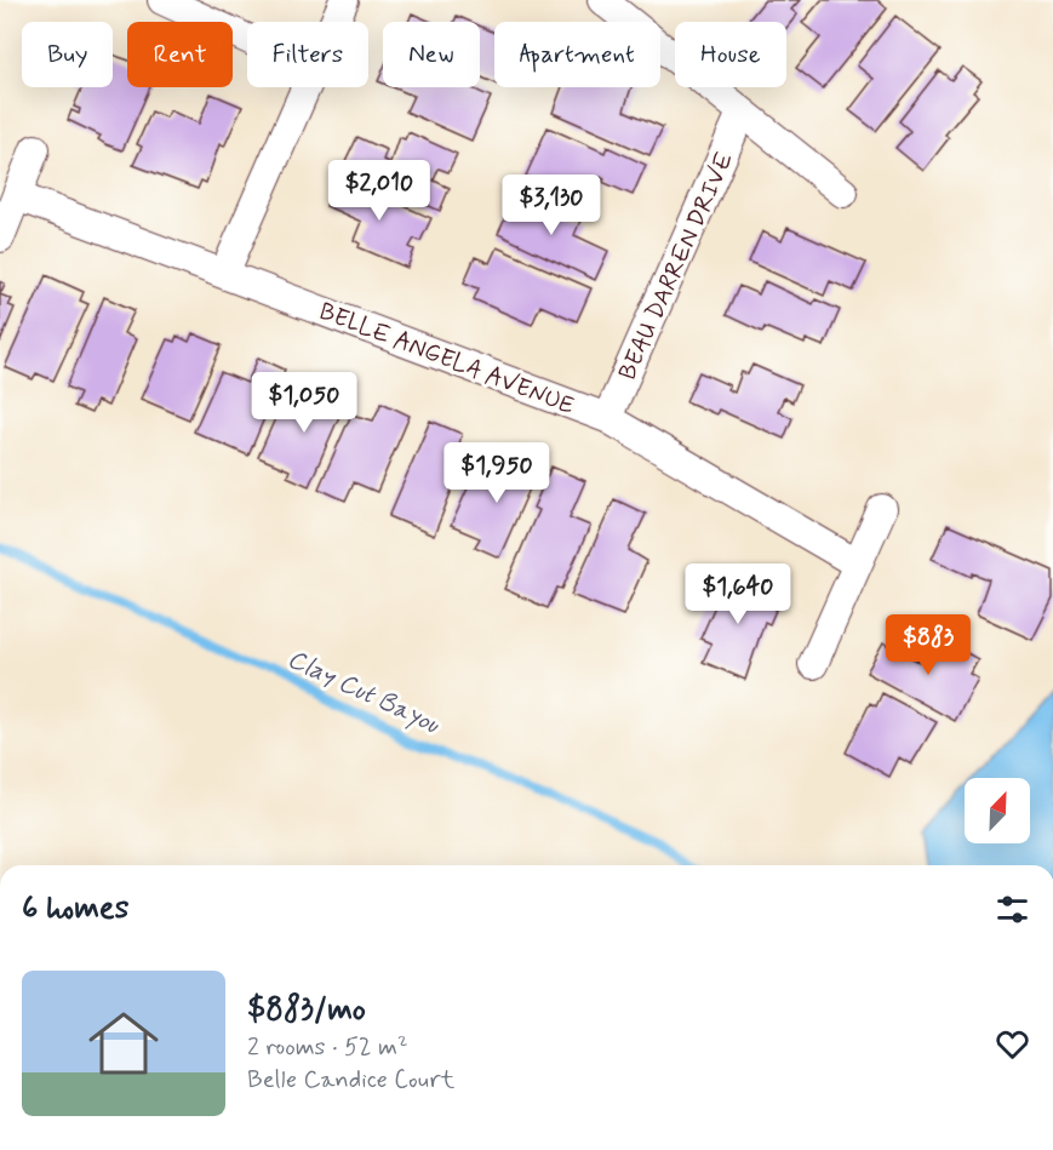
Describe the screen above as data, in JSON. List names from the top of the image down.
{
  "streets": {
    "street": ["BEAU DARREN DRIVE", "BELLE ANGELA AVENUE"]
  },
  "crossings": [
    ["BEAU DARREN DRIVE", "BELLE ANGELA AVENUE"]
  ],
  "water": ["Clay Cut Bayou"],
  "north": "top right",
  "page": {
    "chip": [
      "Buy",
      "Rent",
      "Filters",
      "New",
      "Apartment",
      "House"
    ],
    "price": [
      "$2,010",
      "$3,130",
      "$1,050",
      "$1,950",
      "$1,640",
      "$883"
    ],
    "heading": "6 homes",
    "list": [
      {
        "name": "$883/mo",
        "note": "2 rooms · 52 m² · Belle Candice Court"
      }
    ]
  }
}
